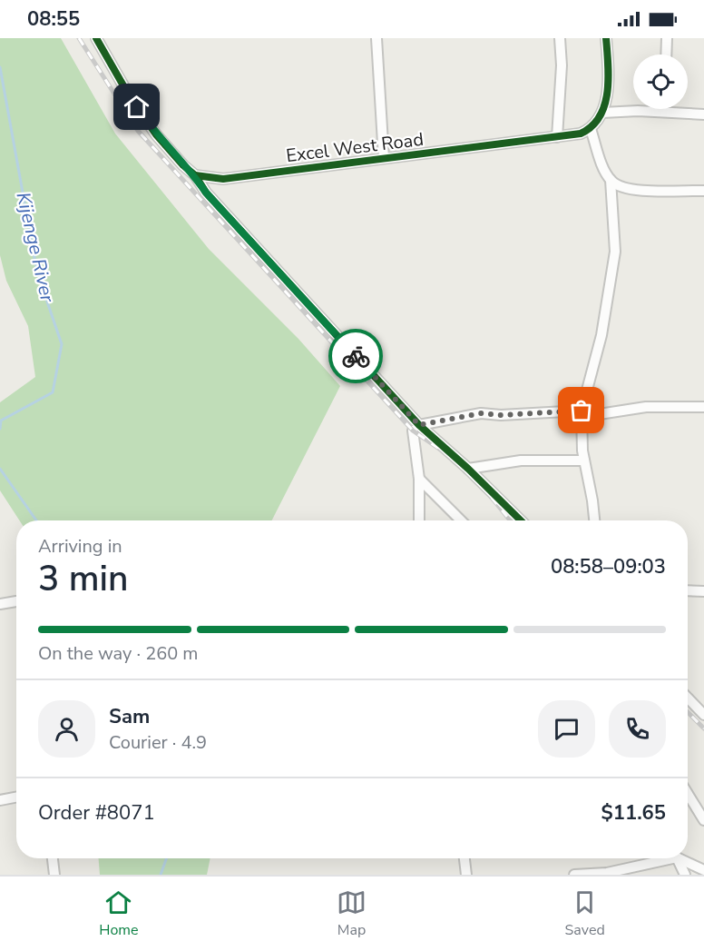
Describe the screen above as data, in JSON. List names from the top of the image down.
{
  "streets": {
    "street": ["Excel West Road"]
  },
  "water": ["Kijenge River"],
  "page": {
    "status": "08:55",
    "heading": ["3 min", "Arriving in", "08:58–09:03"],
    "panel": [
      "Sam",
      "Courier · 4.9",
      "Order #8071",
      "$11.65"
    ],
    "bar": "On the way · 260 m",
    "tabs": ["Home", "Map", "Saved"]
  }
}
